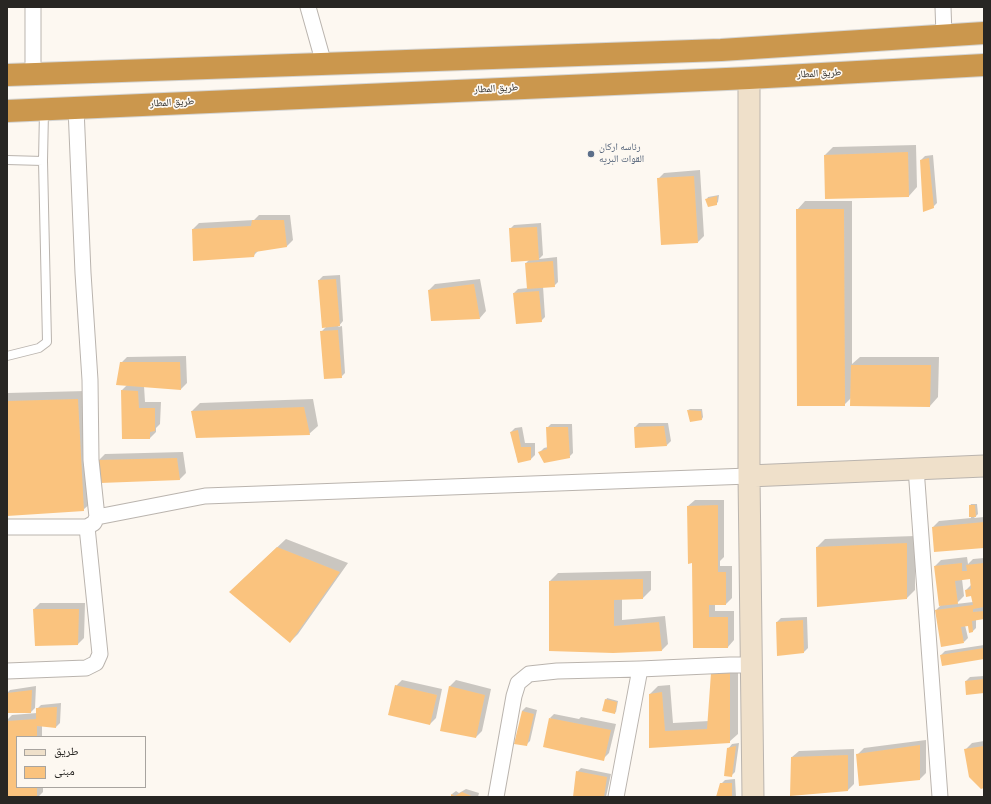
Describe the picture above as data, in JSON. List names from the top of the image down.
{
  "streets": {
    "highway": ["طريق المطار"]
  },
  "places": ["رئاسه اركان القوات البريه"],
  "legend": ["طريق", "مبنى"]
}
